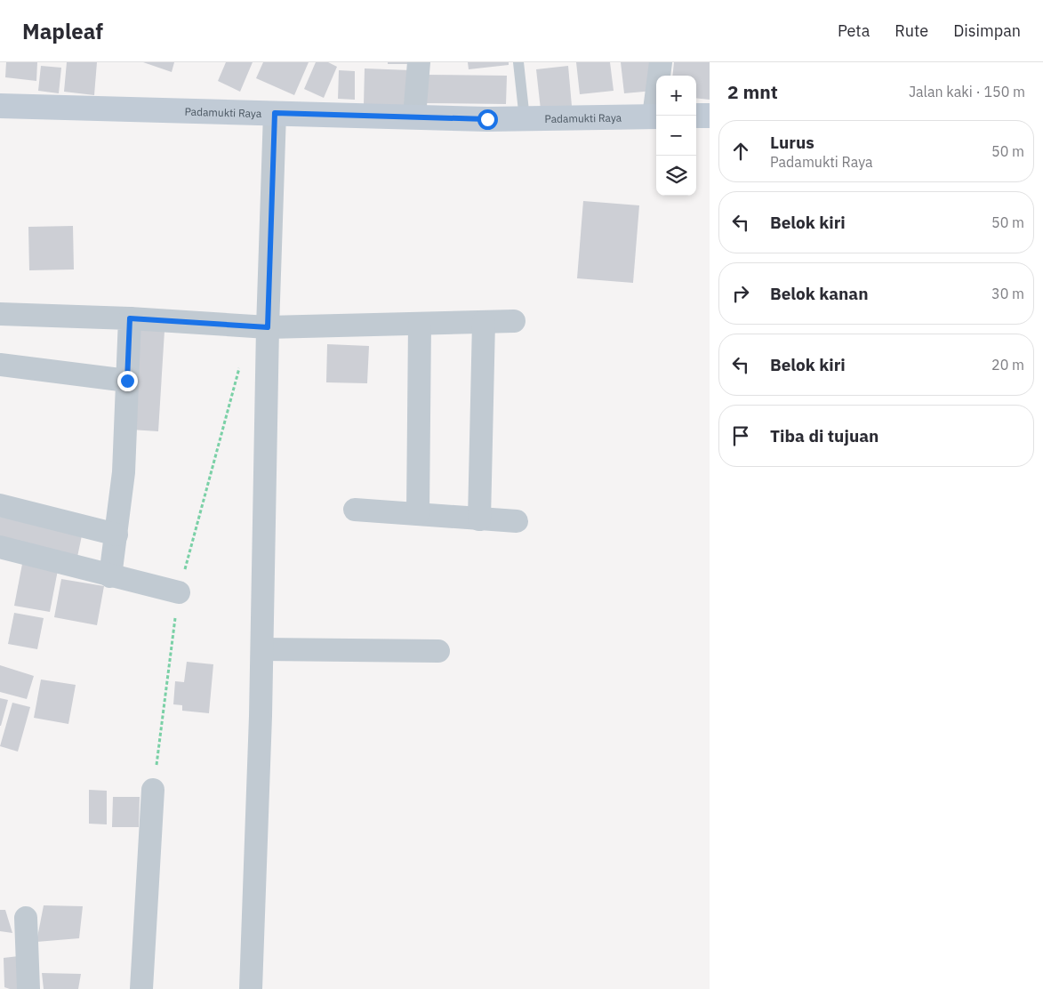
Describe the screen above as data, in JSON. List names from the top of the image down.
{
  "streets": {
    "street": ["Padamukti Raya"]
  },
  "page": {
    "header": "Mapleaf",
    "nav": ["Peta", "Rute", "Disimpan"],
    "heading": ["2 mnt", "Jalan kaki · 150 m"],
    "map_buttons": ["+", "−"],
    "list": [
      ["Lurus", "Padamukti Raya", "50 m"],
      ["Belok kiri", "50 m"],
      ["Belok kanan", "30 m"],
      ["Belok kiri", "20 m"],
      "Tiba di tujuan"
    ]
  }
}
